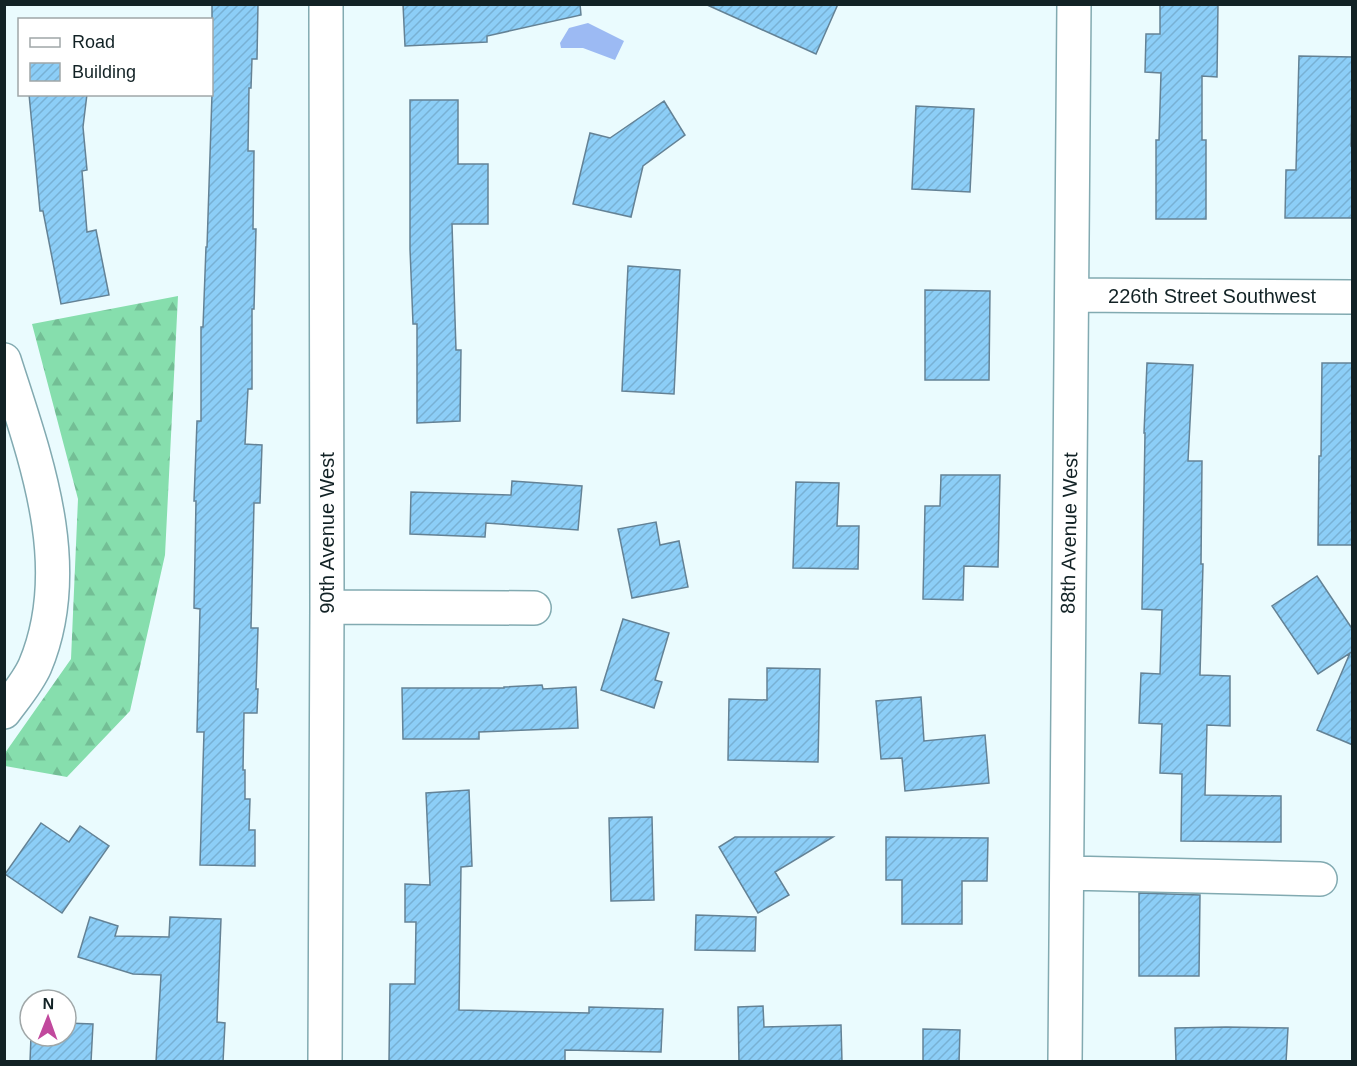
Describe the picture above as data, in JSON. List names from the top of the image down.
{
  "streets": {
    "street": ["226th Street Southwest", "90th Avenue West", "88th Avenue West"]
  },
  "crossings": [
    ["226th Street Southwest", "88th Avenue West"]
  ],
  "legend": ["Road", "Building"],
  "north": "top"
}
